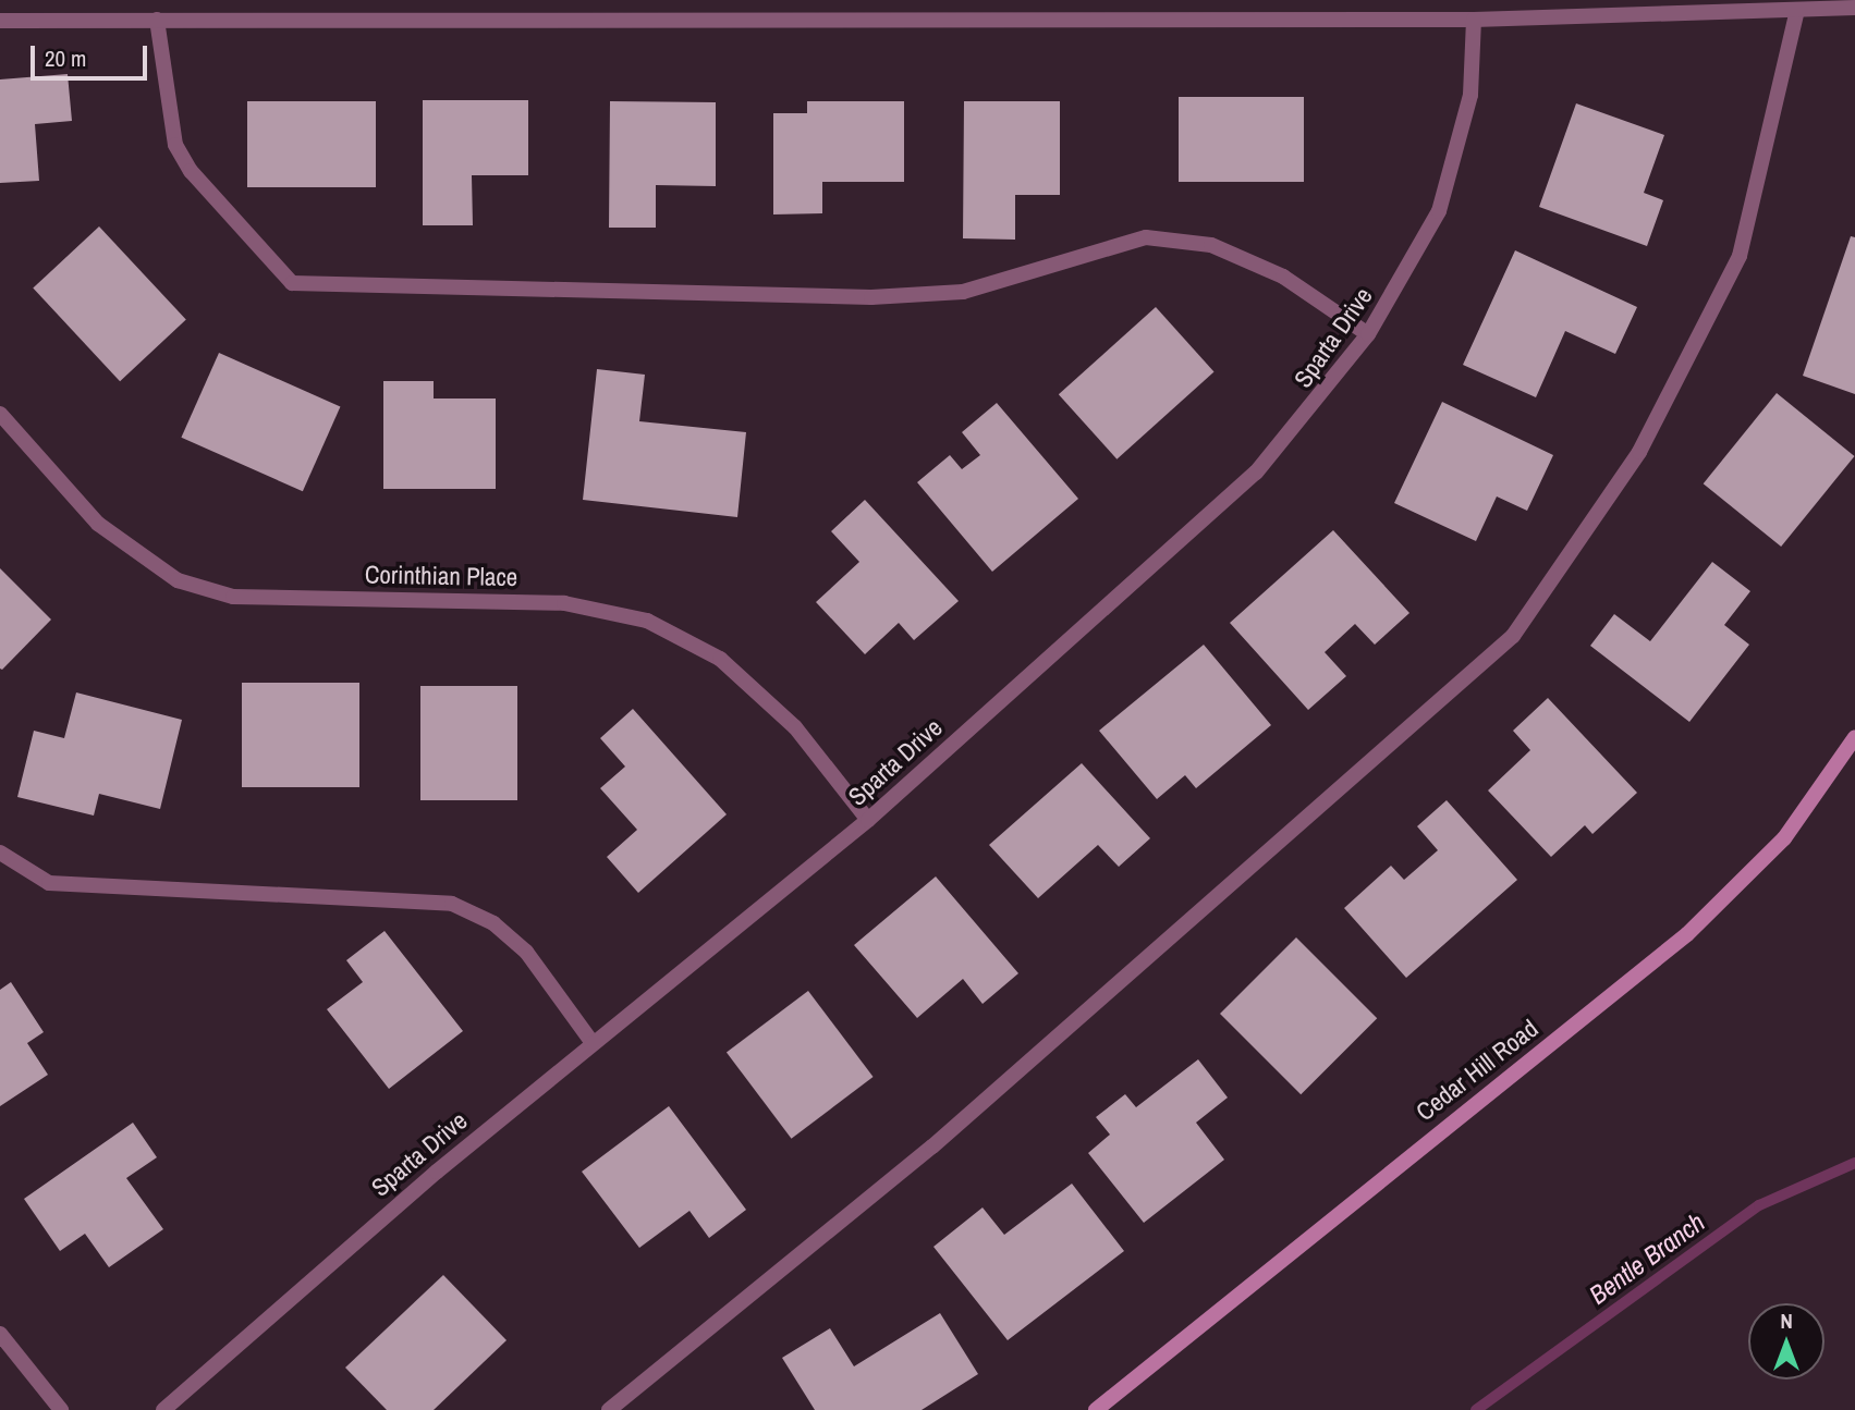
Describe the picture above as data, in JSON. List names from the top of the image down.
{
  "streets": {
    "street": ["Sparta Drive", "Corinthian Place", "Cedar Hill Road"]
  },
  "crossings": [
    ["Sparta Drive", "Corinthian Place"]
  ],
  "water": ["Bentle Branch"],
  "scale_bar": "20 m",
  "north": "top"
}
